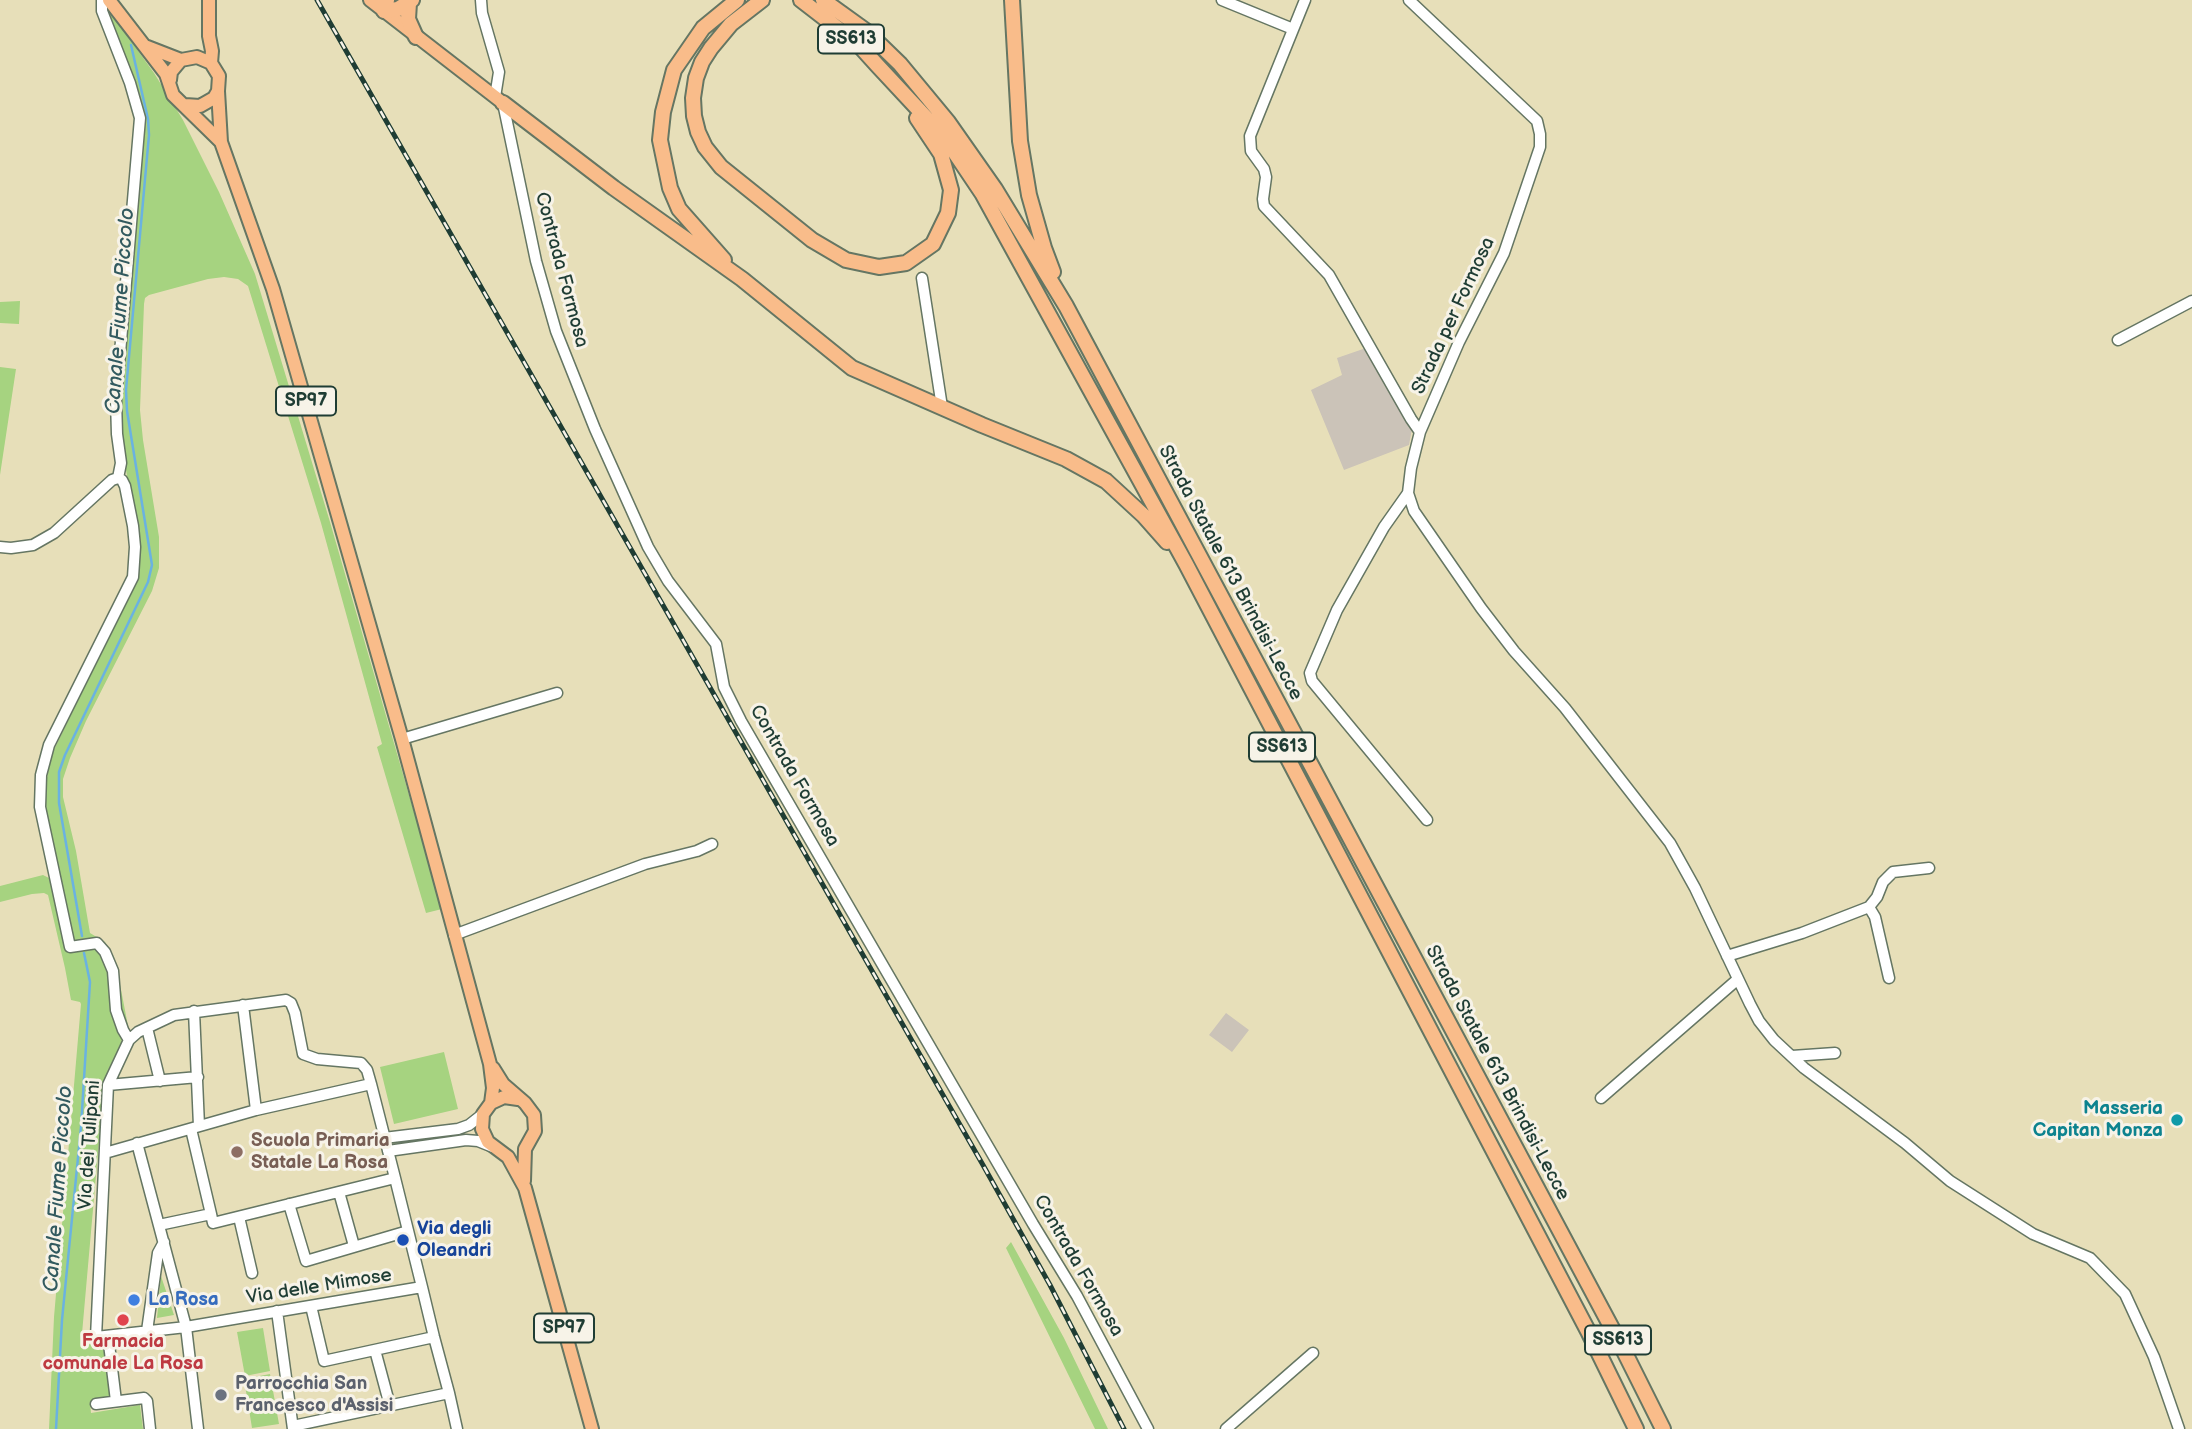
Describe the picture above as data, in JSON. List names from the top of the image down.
{
  "streets": {
    "highway": ["SS613", "Strada Statale 613 Brindisi-Lecce"],
    "main road": ["SP97"],
    "street": [
      "Contrada Formosa",
      "Strada per Formosa",
      "Via dei Tulipani",
      "Via delle Mimose"
    ]
  },
  "crossings": [
    ["Via dei Tulipani", "Via delle Mimose"]
  ],
  "water": ["Canale Fiume Piccolo"],
  "places": [
    "Masseria Capitan Monza",
    "Scuola Primaria Statale La Rosa",
    "Via degli Oleandri",
    "La Rosa",
    "Farmacia comunale La Rosa",
    "Parrocchia San Francesco d'Assisi"
  ]
}
